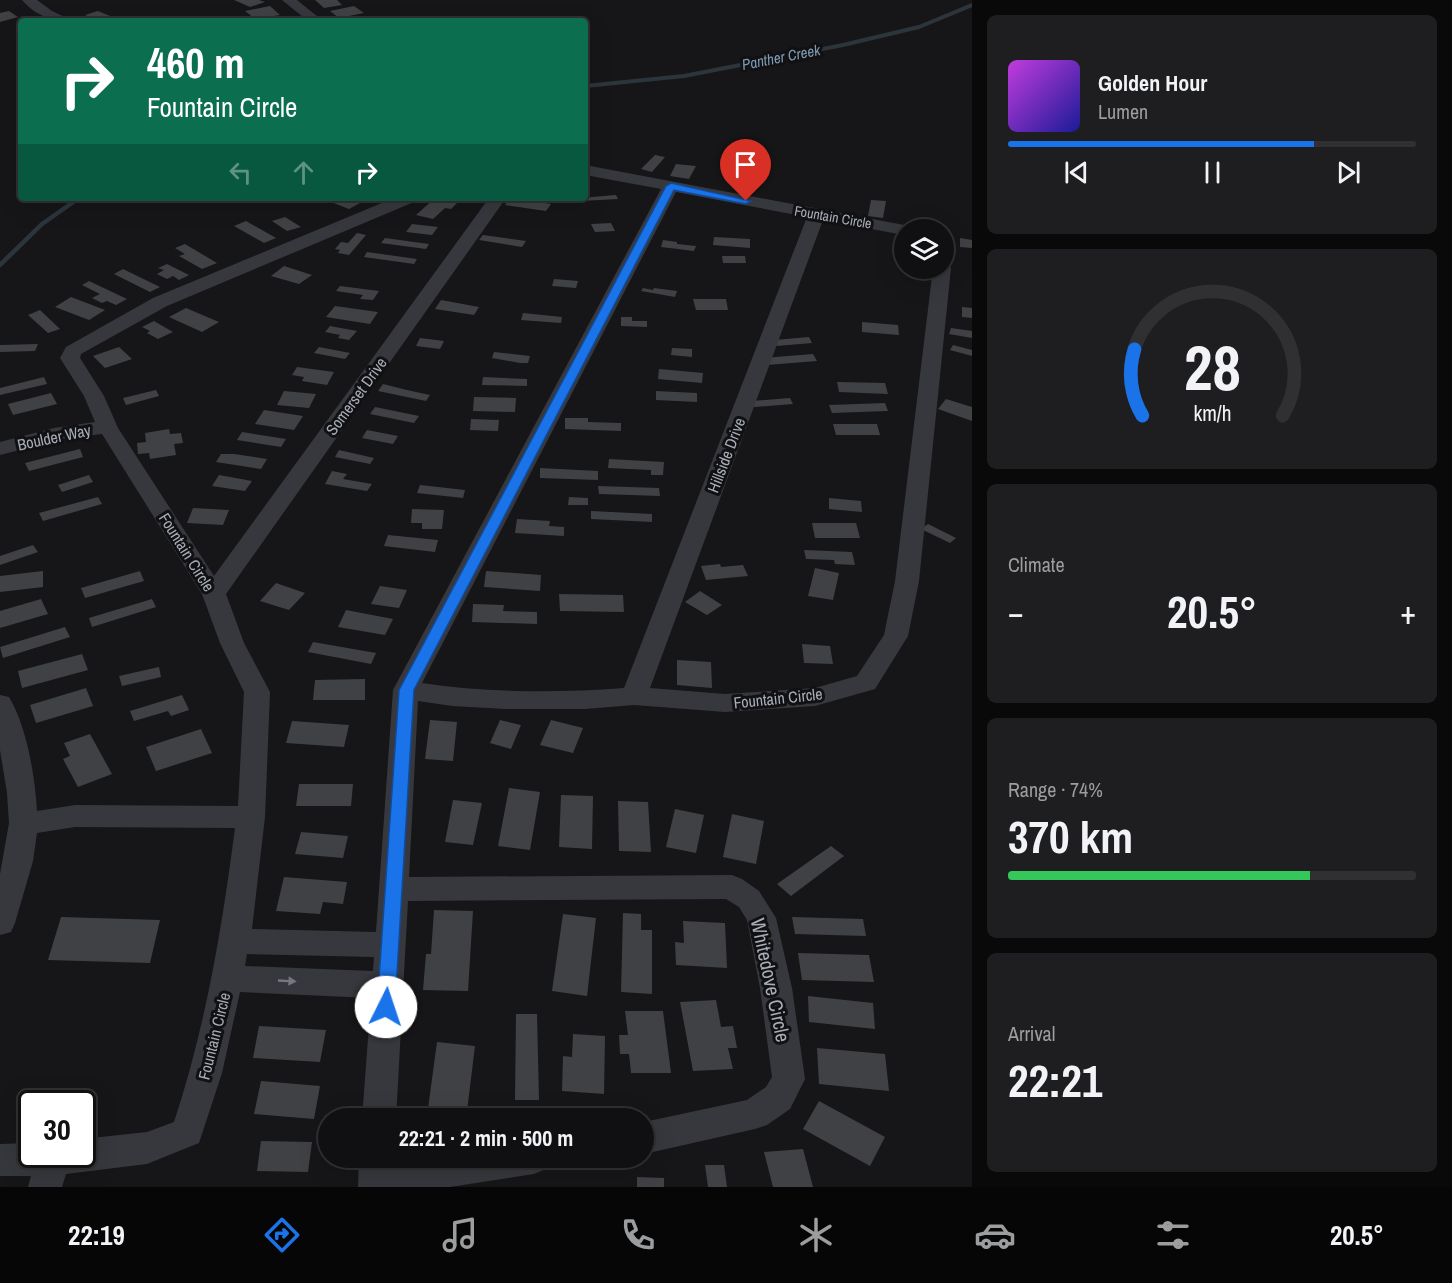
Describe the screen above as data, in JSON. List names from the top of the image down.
{
  "streets": {
    "street": [
      "Fountain Circle",
      "Somerset Drive",
      "Boulder Way",
      "Hillside Drive",
      "Whitedove Circle"
    ]
  },
  "crossings": [
    ["Fountain Circle", "Somerset Drive"],
    ["Fountain Circle", "Boulder Way"],
    ["Fountain Circle", "Hillside Drive"]
  ],
  "water": ["Panther Creek"],
  "page": {
    "turn": ["460 m", "Fountain Circle"],
    "song": ["Golden Hour", "Lumen"],
    "tile": [
      "Climate",
      ["Range · 74%", "370 km"],
      ["Arrival", "22:21"]
    ],
    "heat": ["−", "20.5°", "+"],
    "limit": "30",
    "trip": "22:21 · 2 min · 500 m",
    "tabs": ["22:19", "20.5°"],
    "gauge": ["28", "km/h"]
  }
}
